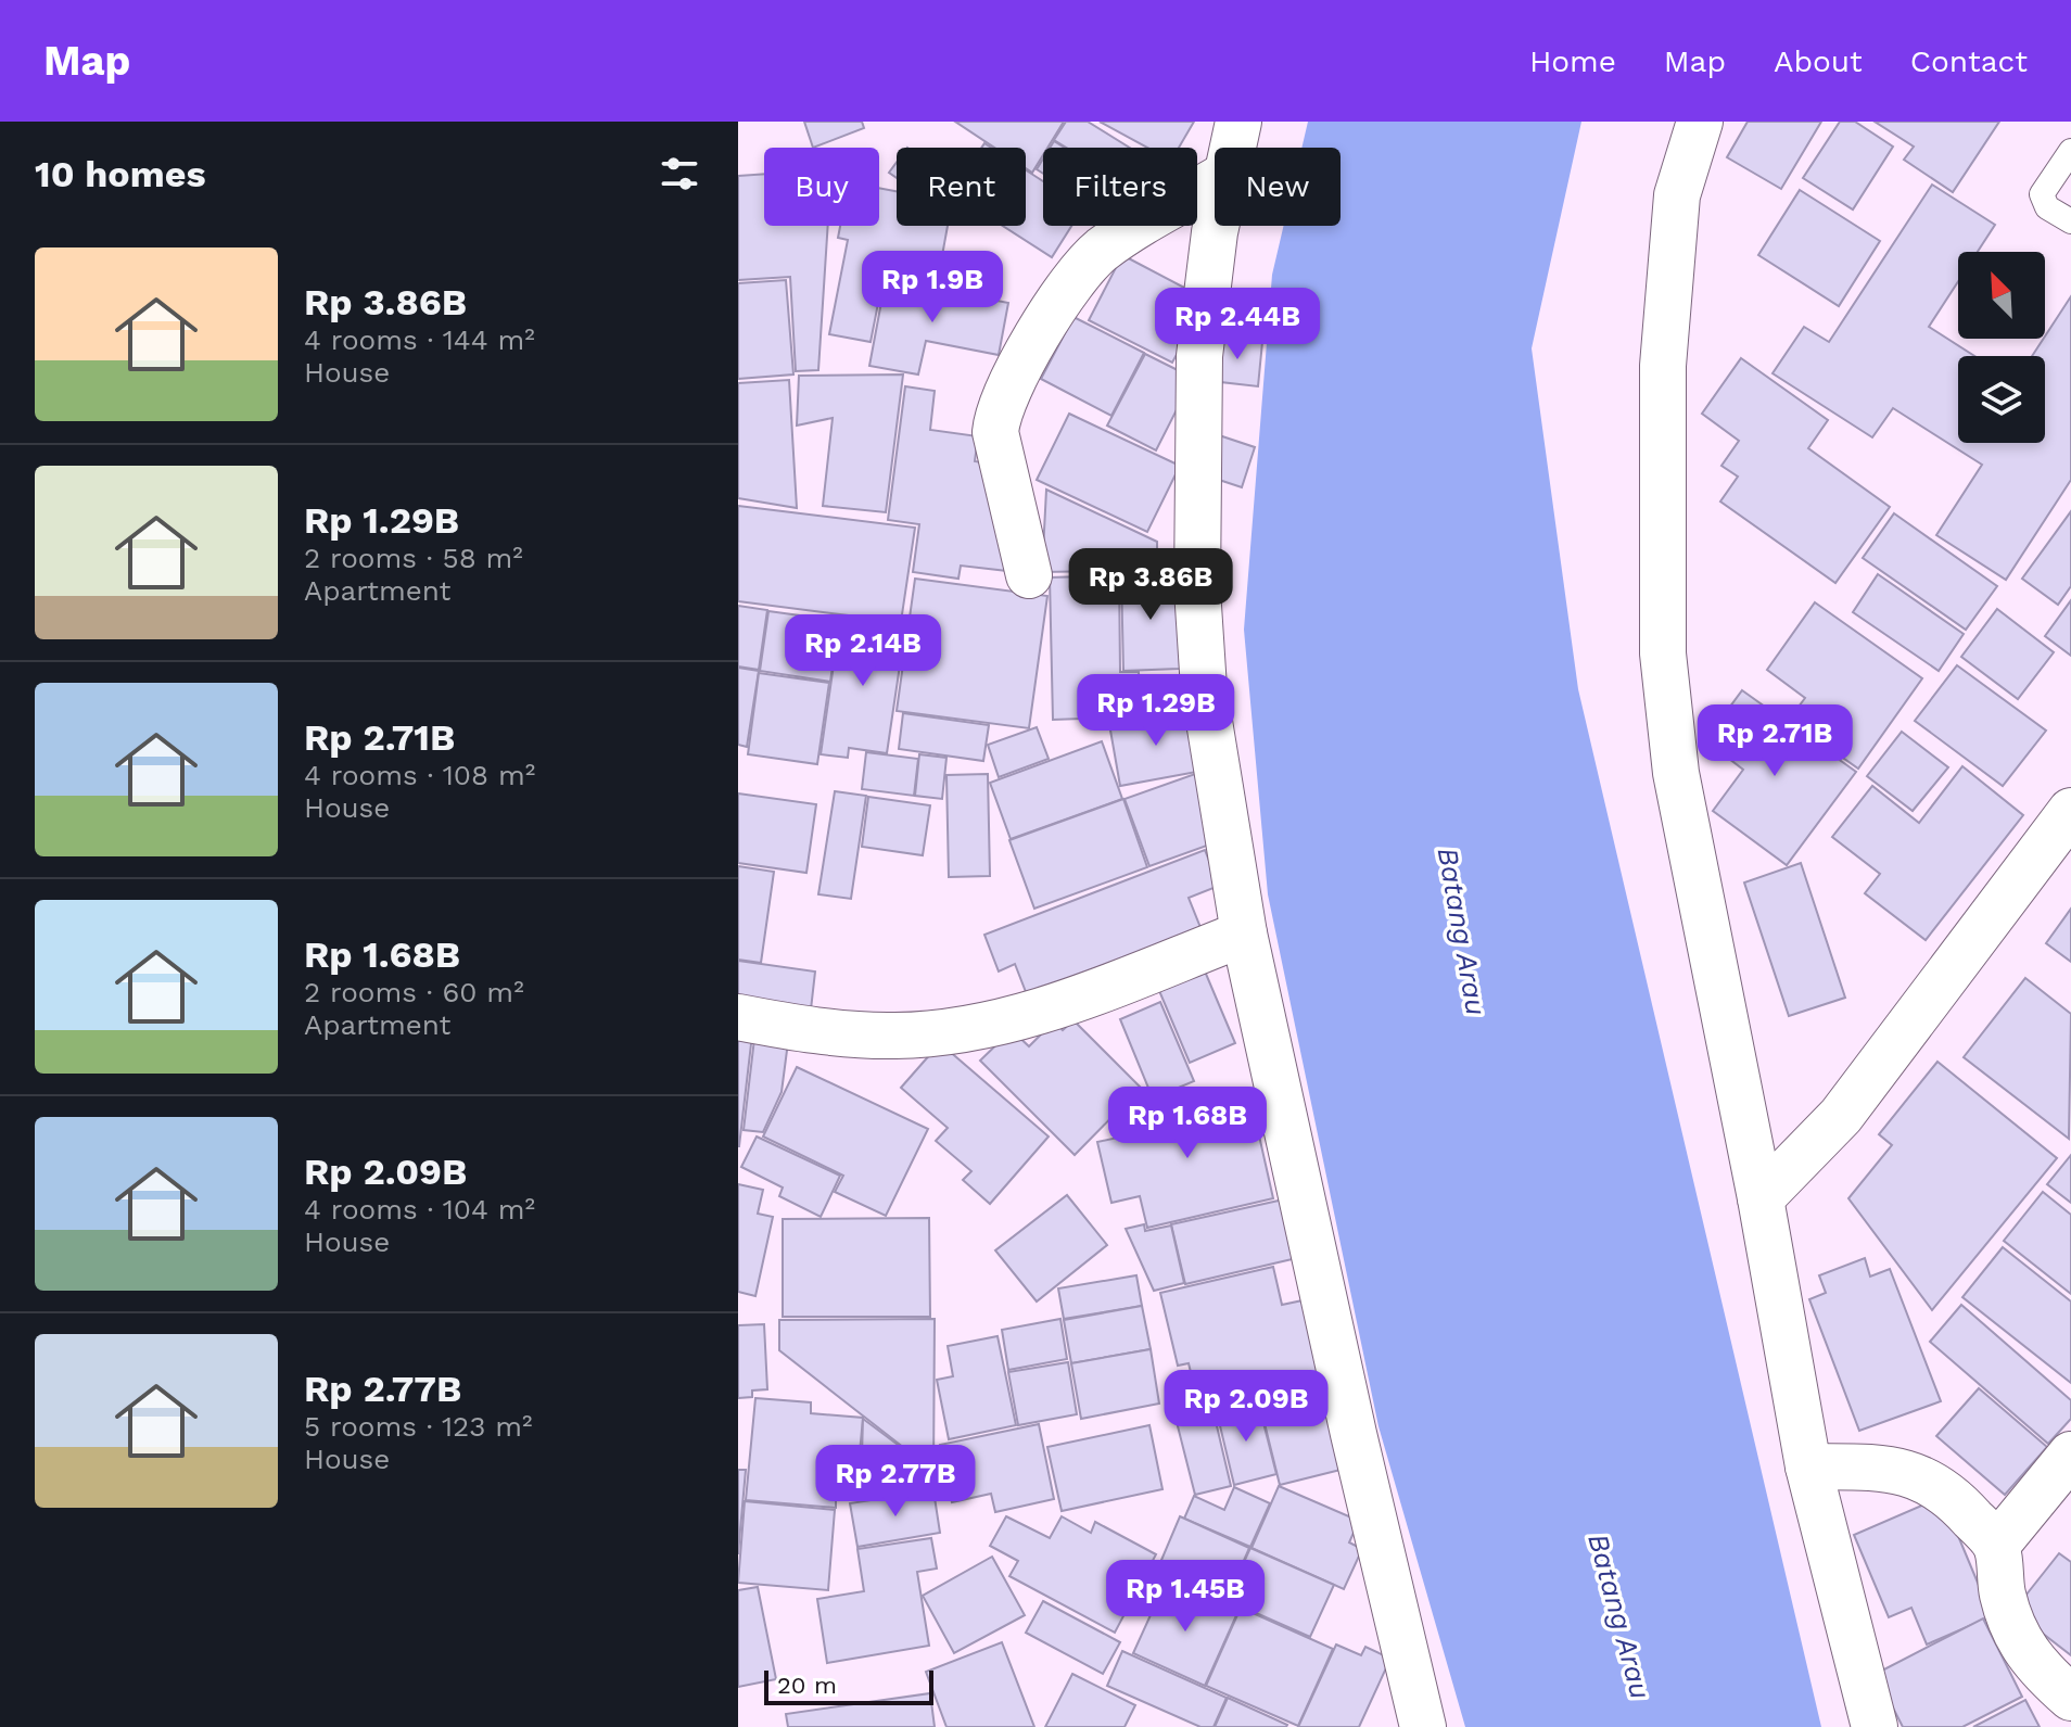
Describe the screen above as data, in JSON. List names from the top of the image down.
{
  "water": ["Batang Arau"],
  "scale_bar": "20 m",
  "north": "top left",
  "page": {
    "header": "Map",
    "nav": [
      "Home",
      "Map",
      "About",
      "Contact"
    ],
    "heading": "10 homes",
    "chip": [
      "Buy",
      "Rent",
      "Filters",
      "New"
    ],
    "list": [
      {
        "name": "Rp 3.86B",
        "note": "4 rooms · 144 m² · House"
      },
      {
        "name": "Rp 1.29B",
        "note": "2 rooms · 58 m² · Apartment"
      },
      {
        "name": "Rp 2.71B",
        "note": "4 rooms · 108 m² · House"
      },
      {
        "name": "Rp 1.68B",
        "note": "2 rooms · 60 m² · Apartment"
      },
      {
        "name": "Rp 2.09B",
        "note": "4 rooms · 104 m² · House"
      },
      {
        "name": "Rp 2.77B",
        "note": "5 rooms · 123 m² · House"
      }
    ],
    "price": [
      "Rp 1.9B",
      "Rp 2.44B",
      "Rp 3.86B",
      "Rp 2.14B",
      "Rp 1.29B",
      "Rp 2.71B",
      "Rp 1.68B",
      "Rp 2.09B",
      "Rp 2.77B",
      "Rp 1.45B"
    ],
    "scale": "20 m"
  }
}
